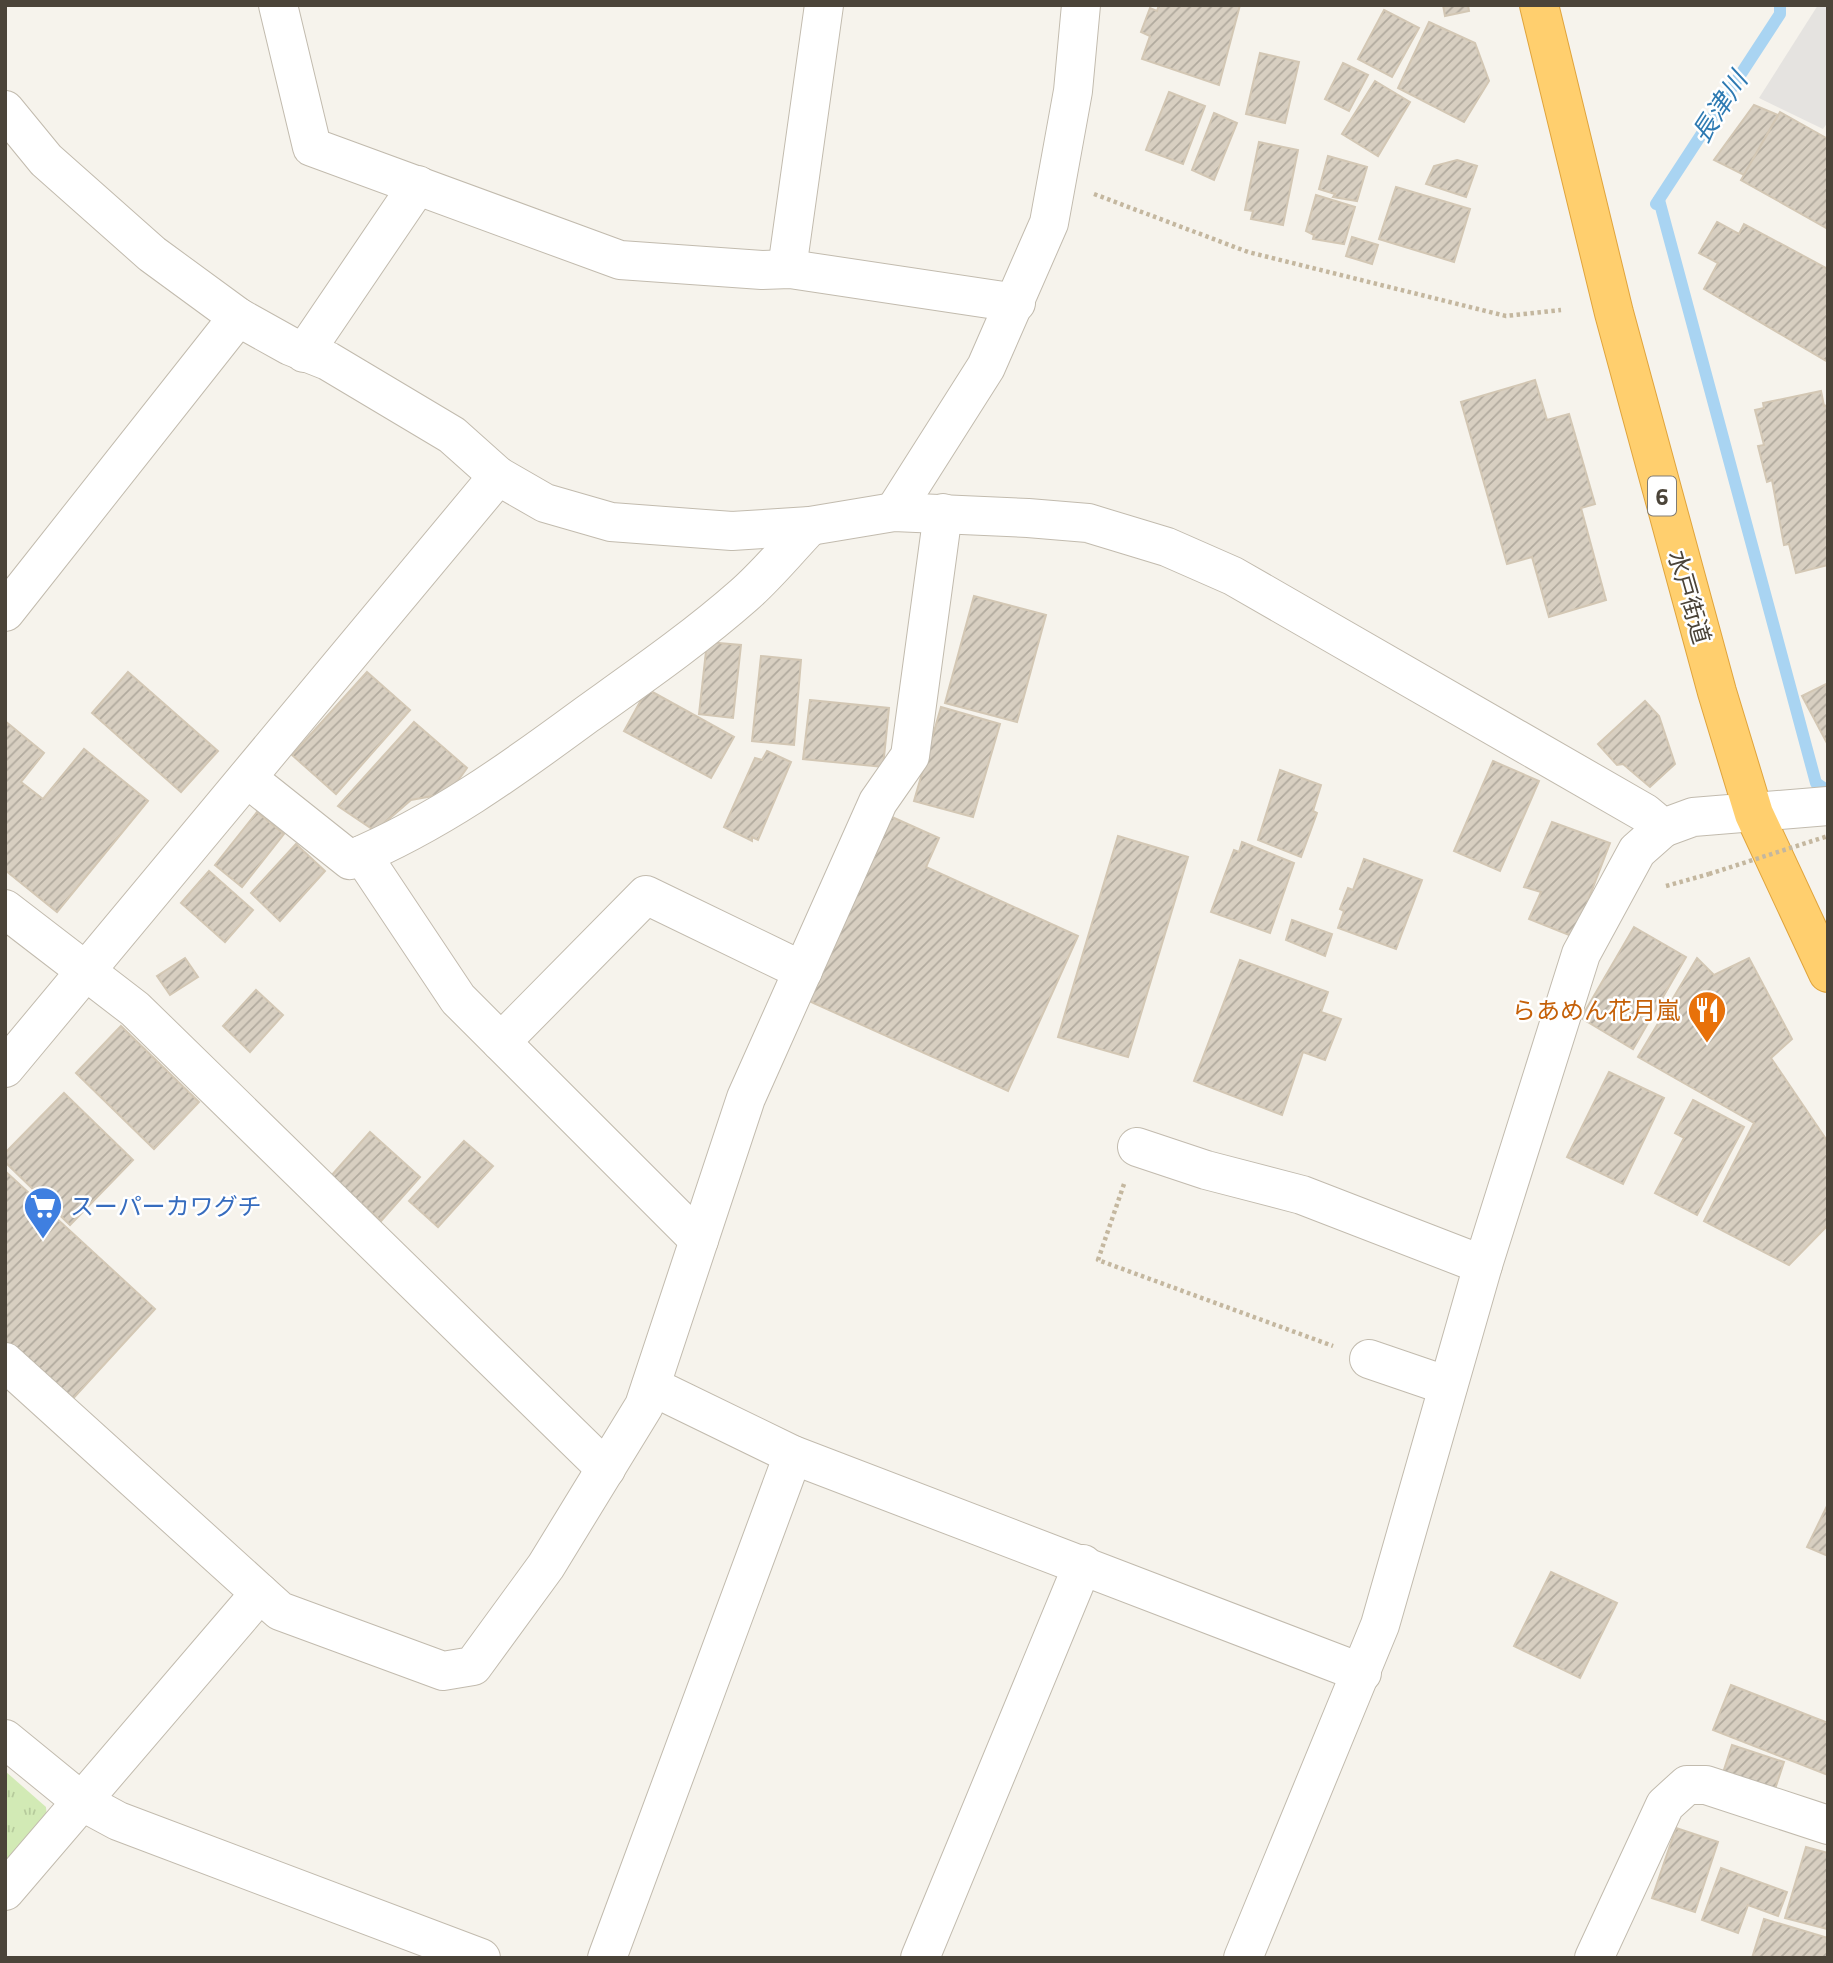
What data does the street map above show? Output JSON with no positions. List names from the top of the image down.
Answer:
{
  "streets": {
    "highway": ["6", "水戸街道"]
  },
  "water": ["長津川"],
  "places": {
    "restaurant": ["らあめん花月嵐"],
    "supermarket": ["スーパーカワグチ"]
  }
}
